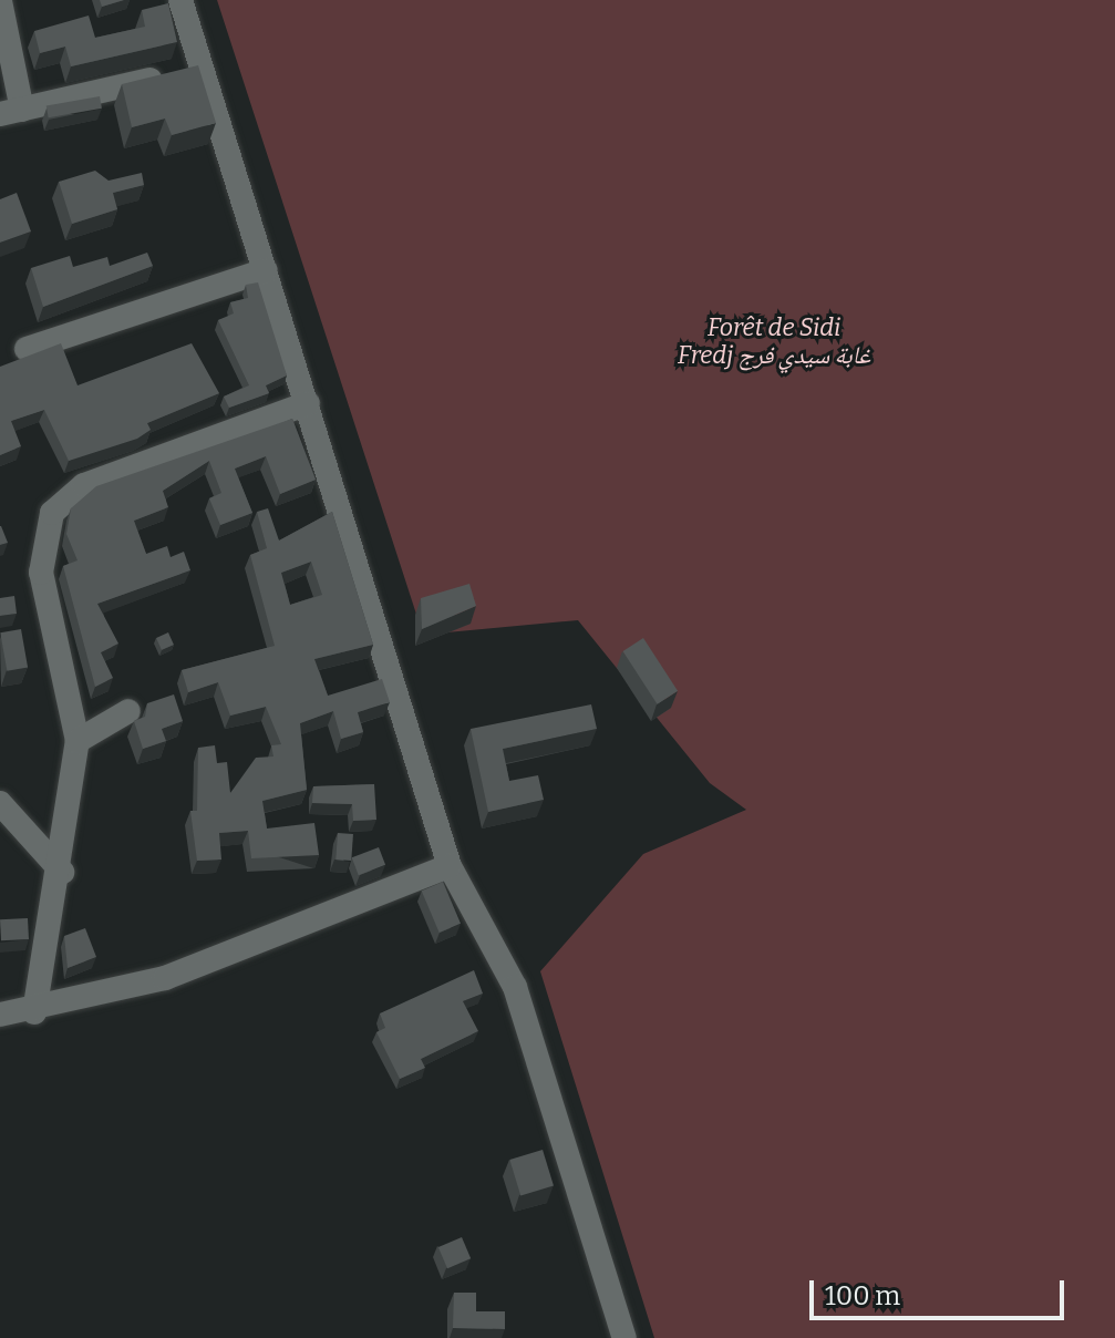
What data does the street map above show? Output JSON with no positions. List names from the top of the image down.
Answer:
{
  "parks": ["Forêt de Sidi Fredj غابة سيدي فرج"],
  "scale_bar": "100 m"
}
